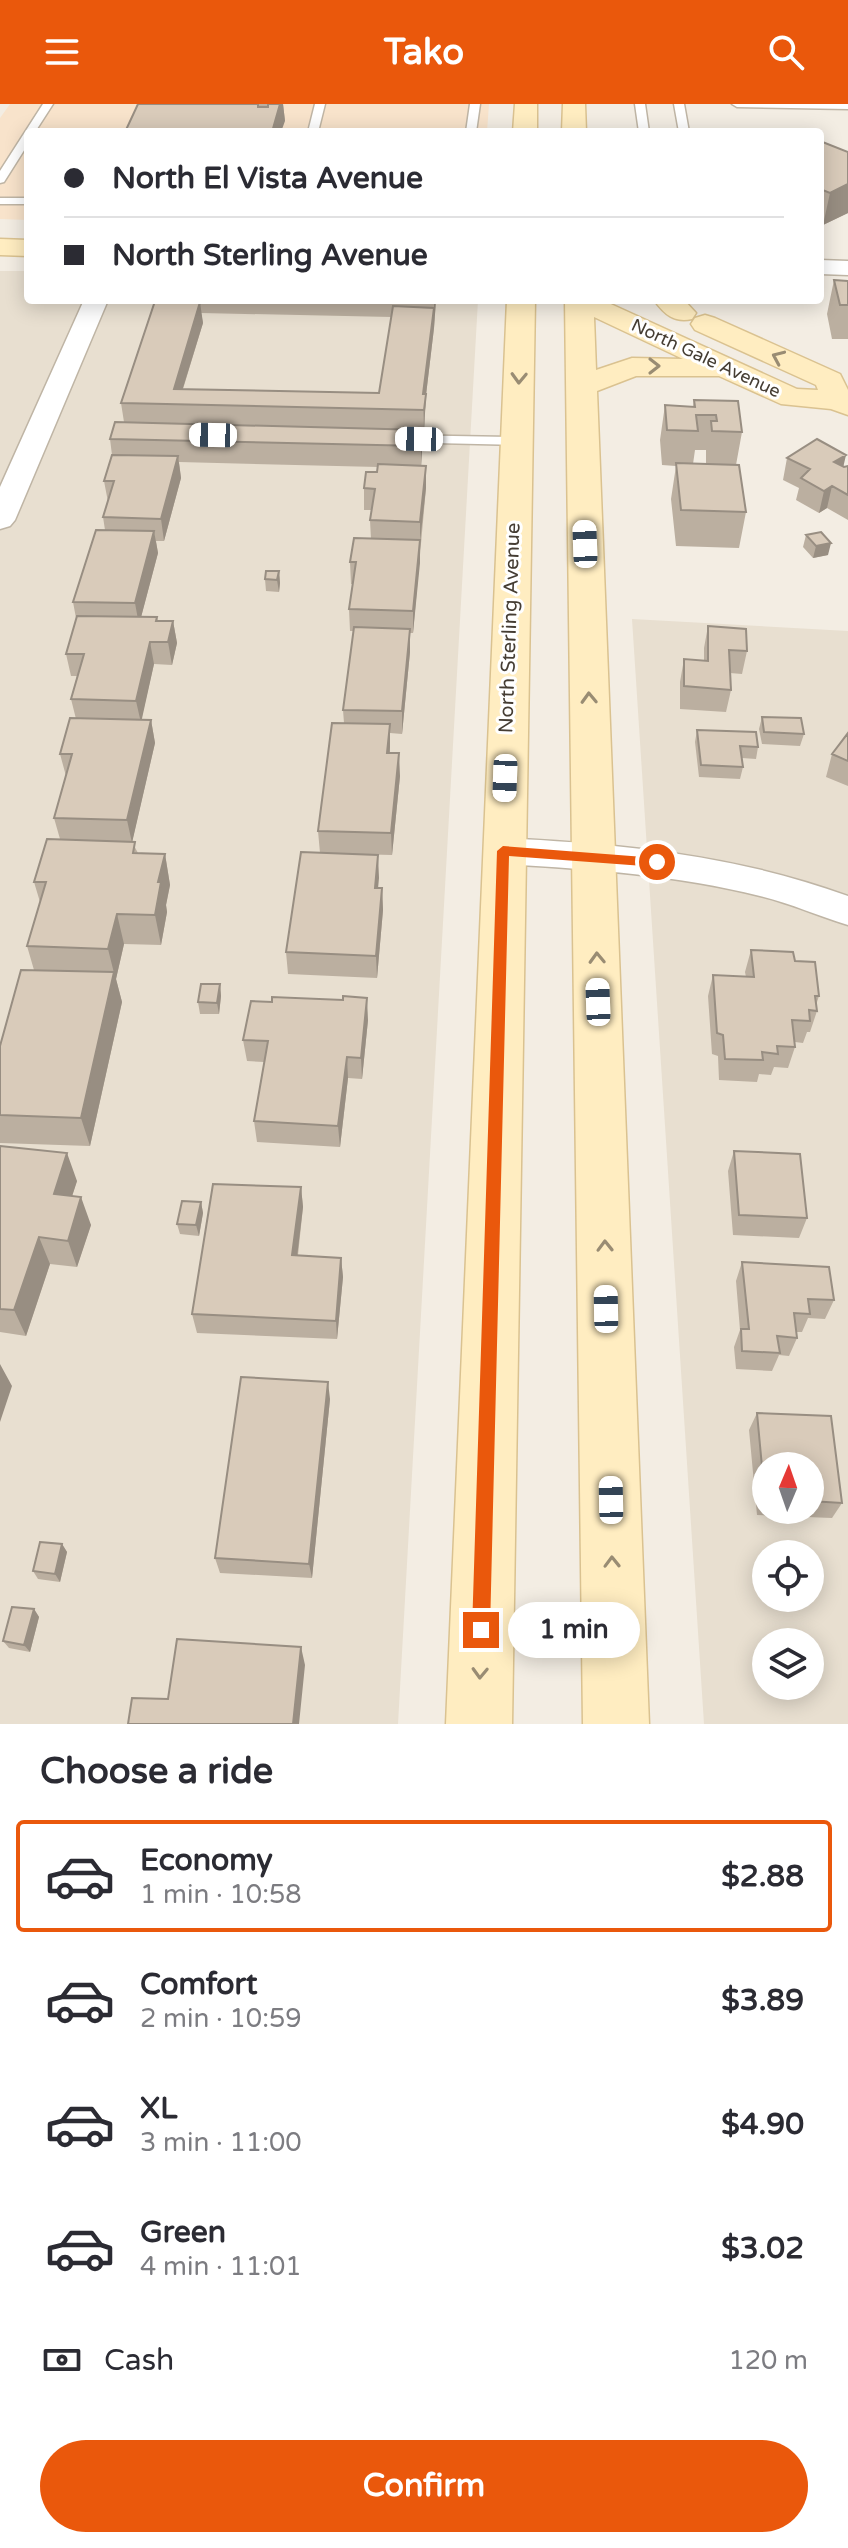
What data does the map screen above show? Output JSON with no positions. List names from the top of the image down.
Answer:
{
  "streets": {
    "main road": ["North Gale Avenue", "North Sterling Avenue"]
  },
  "north": "top",
  "page": {
    "header": "Tako",
    "banner": ["North El Vista Avenue", "North Sterling Avenue"],
    "bubble": "1 min",
    "heading": "Choose a ride",
    "list": [
      {
        "name": "Economy",
        "note": "1 min · 10:58",
        "value": "$2.88"
      },
      {
        "name": "Comfort",
        "note": "2 min · 10:59",
        "value": "$3.89"
      },
      {
        "name": "XL",
        "note": "3 min · 11:00",
        "value": "$4.90"
      },
      {
        "name": "Green",
        "note": "4 min · 11:01",
        "value": "$3.02"
      }
    ],
    "pay": ["Cash", "120 m"],
    "buttons": "Confirm"
  }
}
